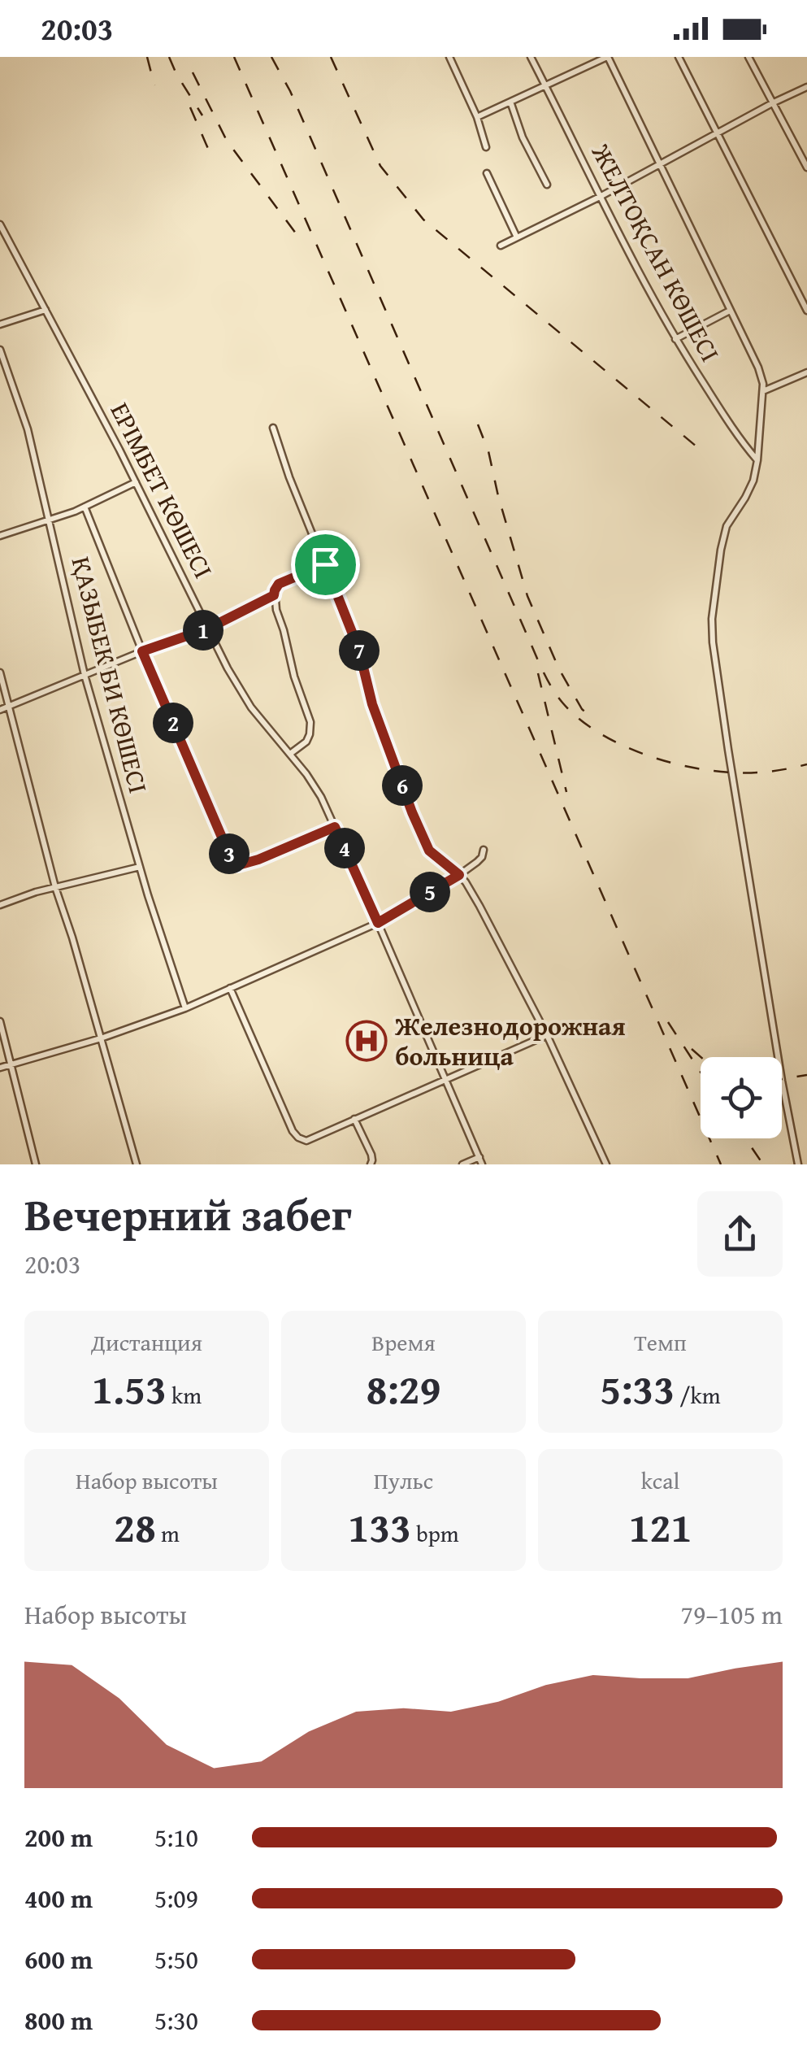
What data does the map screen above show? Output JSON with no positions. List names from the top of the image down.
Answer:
{
  "streets": {
    "street": ["ЖЕЛТОҚСАН КӨШЕСІ", "ЕРІМБЕТ КӨШЕСІ", "ҚАЗЫБЕК БИ КӨШЕСІ"]
  },
  "places": {
    "hospital": ["Железнодорожная больница"]
  },
  "page": {
    "status": "20:03",
    "pins": [
      "1",
      "7",
      "2",
      "6",
      "4",
      "3",
      "5"
    ],
    "heading": ["Вечерний забег", "20:03"],
    "stats": [
      ["Дистанция", "1.53 km"],
      ["Время", "8:29"],
      ["Темп", "5:33 /km"],
      ["Набор высоты", "28 m"],
      ["Пульс", "133 bpm"],
      ["kcal", "121"]
    ],
    "chart": ["Набор высоты", "79–105 m"],
    "list": [
      {
        "name": "200 m",
        "note": "5:10"
      },
      {
        "name": "400 m",
        "note": "5:09"
      },
      {
        "name": "600 m",
        "note": "5:50"
      },
      {
        "name": "800 m",
        "note": "5:30"
      }
    ]
  }
}
